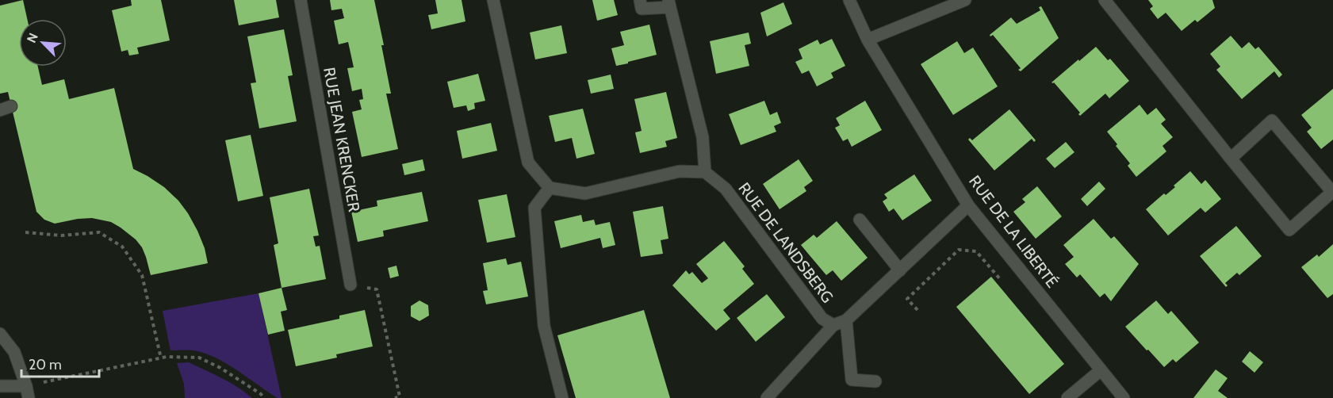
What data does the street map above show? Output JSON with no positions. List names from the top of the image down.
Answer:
{
  "streets": {
    "street": ["RUE JEAN KRENCKER", "RUE DE LA LIBERTÉ", "RUE DE LANDSBERG"]
  },
  "crossings": [
    ["RUE DE LA LIBERTÉ", "RUE DE LANDSBERG"]
  ],
  "scale_bar": "20 m",
  "north": "top left"
}
